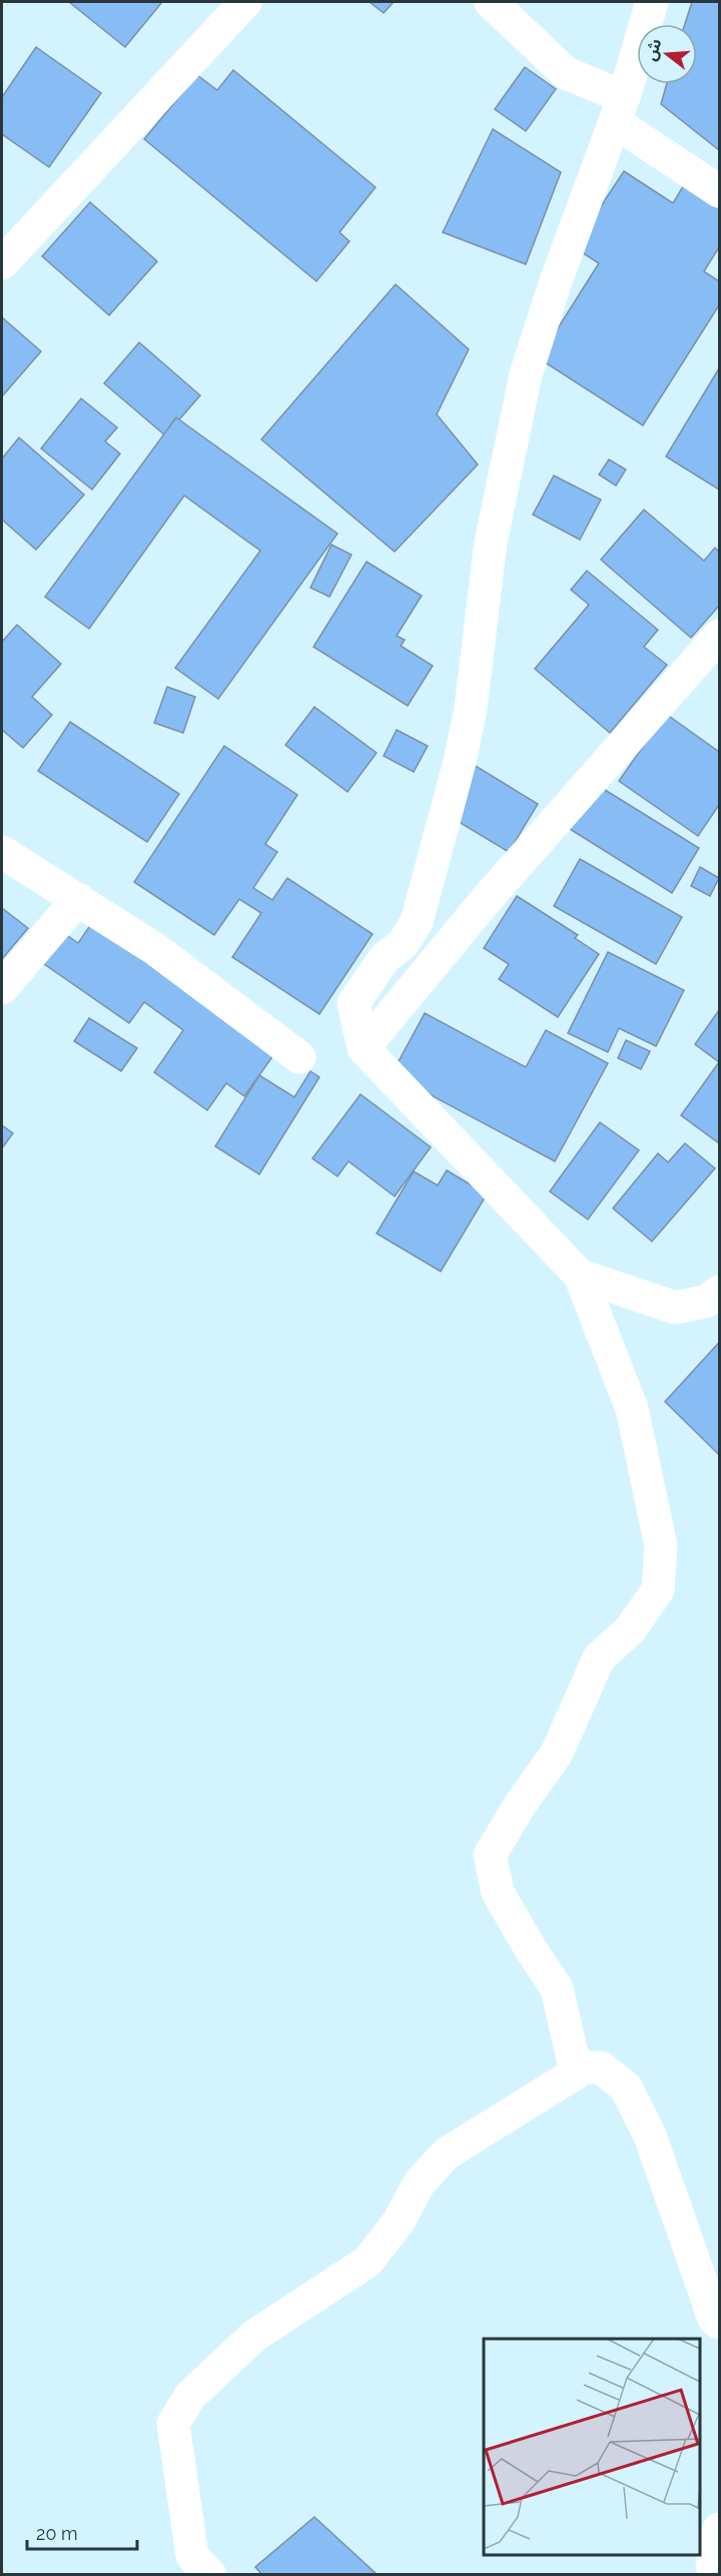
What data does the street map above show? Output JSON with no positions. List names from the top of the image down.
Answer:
{
  "scale_bar": "20 m",
  "north": "left"
}
